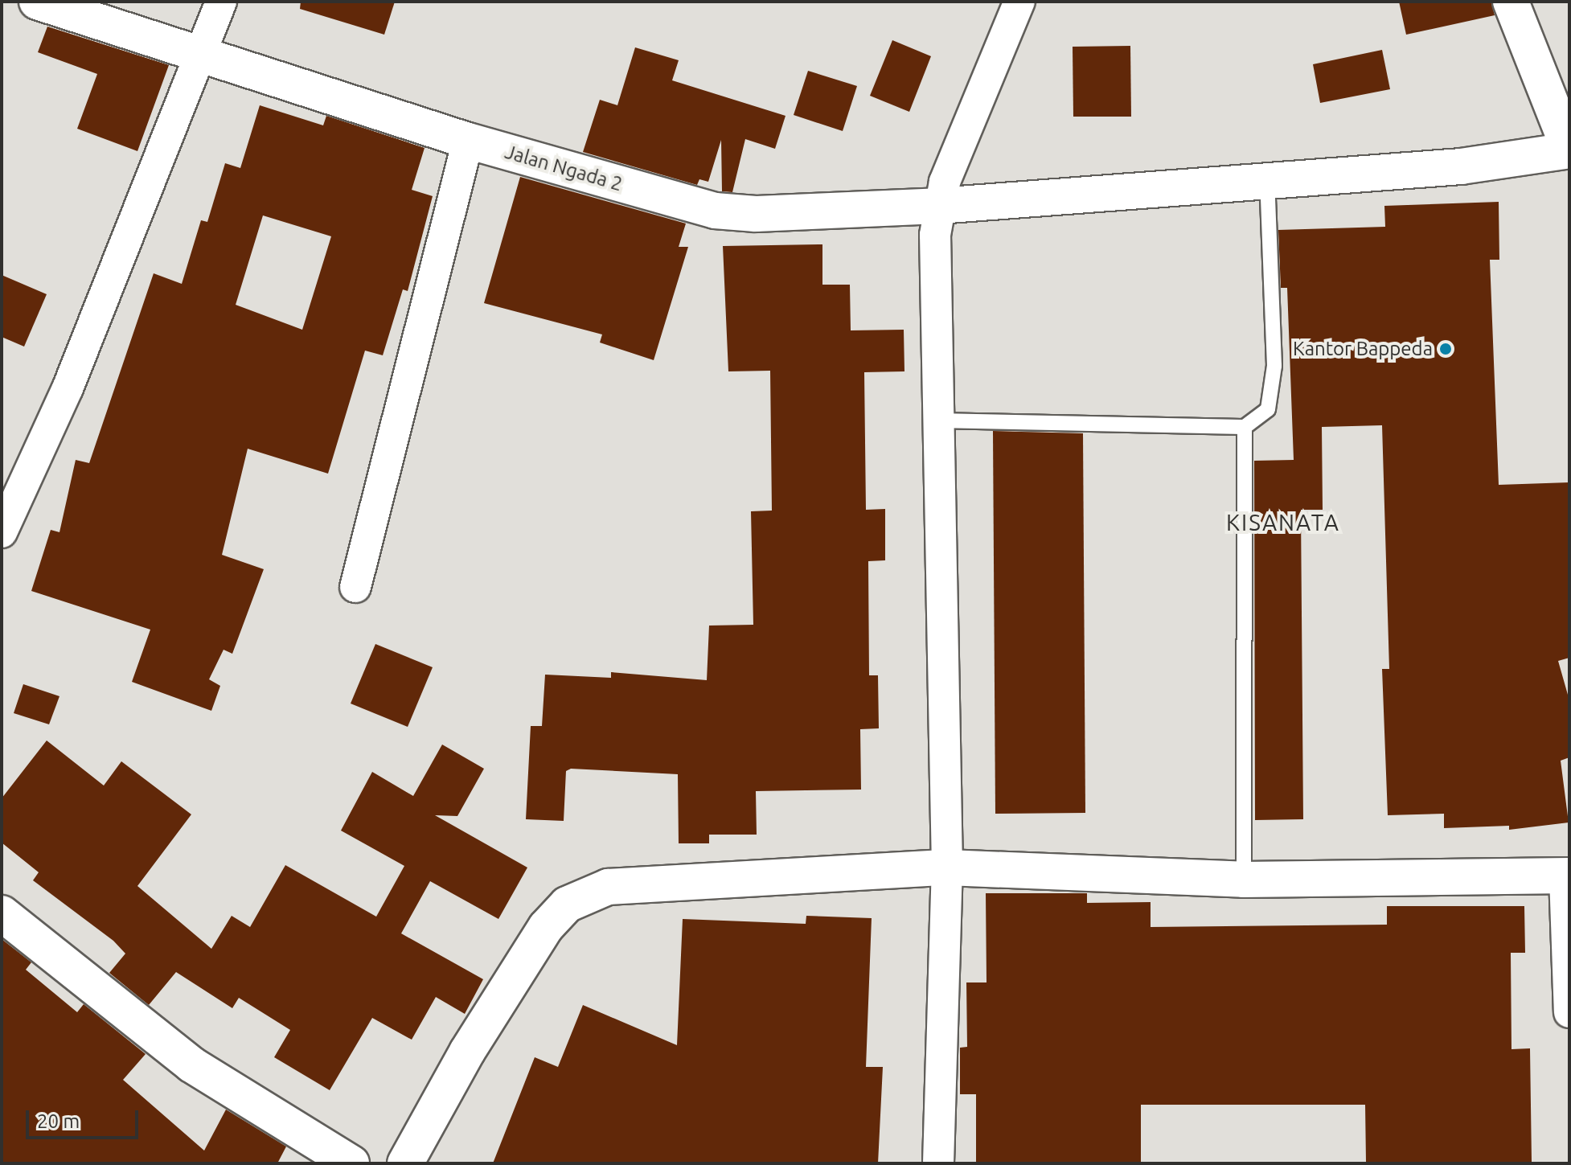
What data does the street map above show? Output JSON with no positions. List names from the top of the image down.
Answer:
{
  "streets": {
    "street": ["Jalan Ngada 2"]
  },
  "districts": ["KISANATA"],
  "places": ["Kantor Bappeda"],
  "scale_bar": "20 m"
}
